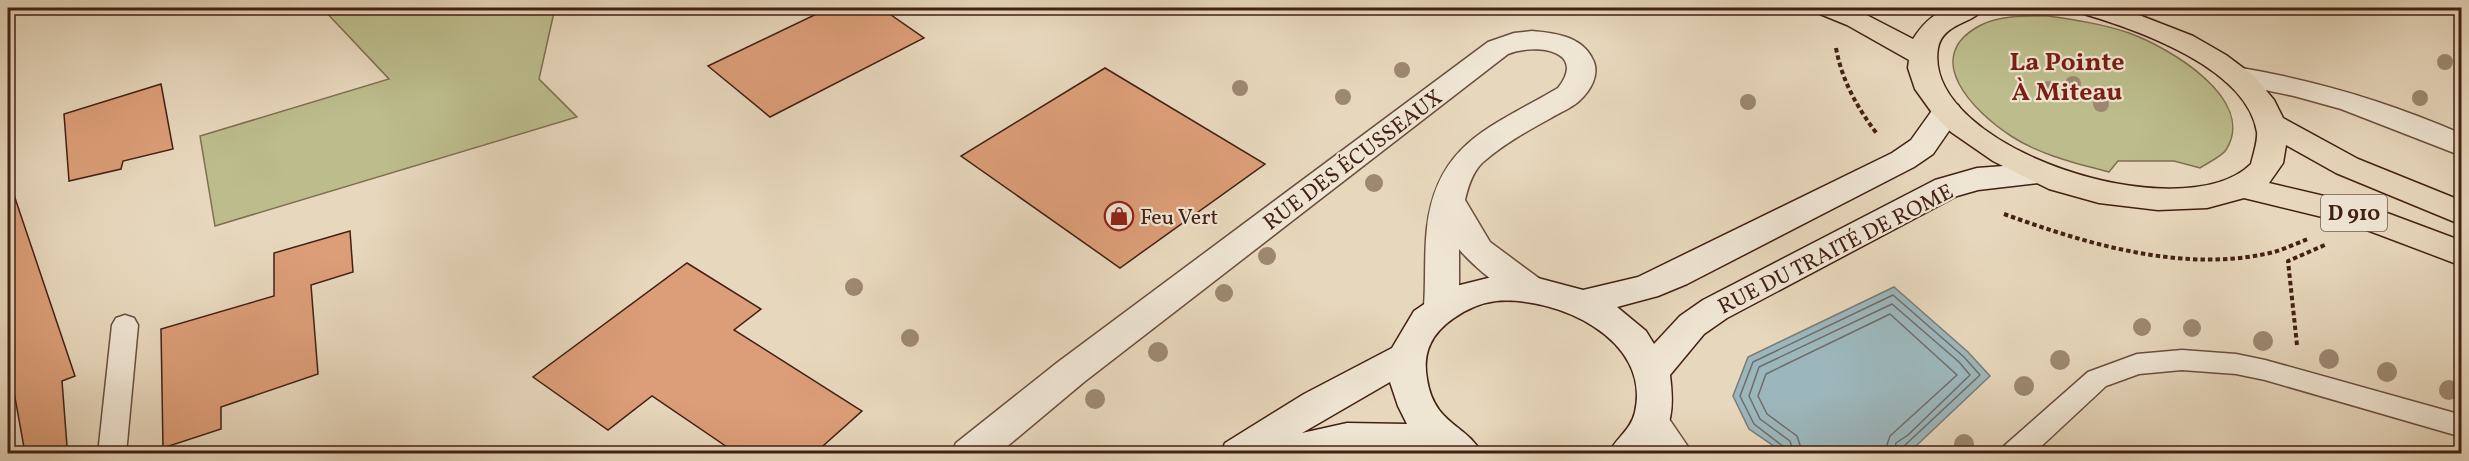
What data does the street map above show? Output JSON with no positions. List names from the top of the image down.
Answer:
{
  "streets": {
    "main road": ["D 910"],
    "street": ["RUE DES ÉCUSSEAUX", "RUE DU TRAITÉ DE ROME"]
  },
  "districts": ["La Pointe À Miteau"],
  "places": {
    "shop": ["Feu Vert"]
  }
}
